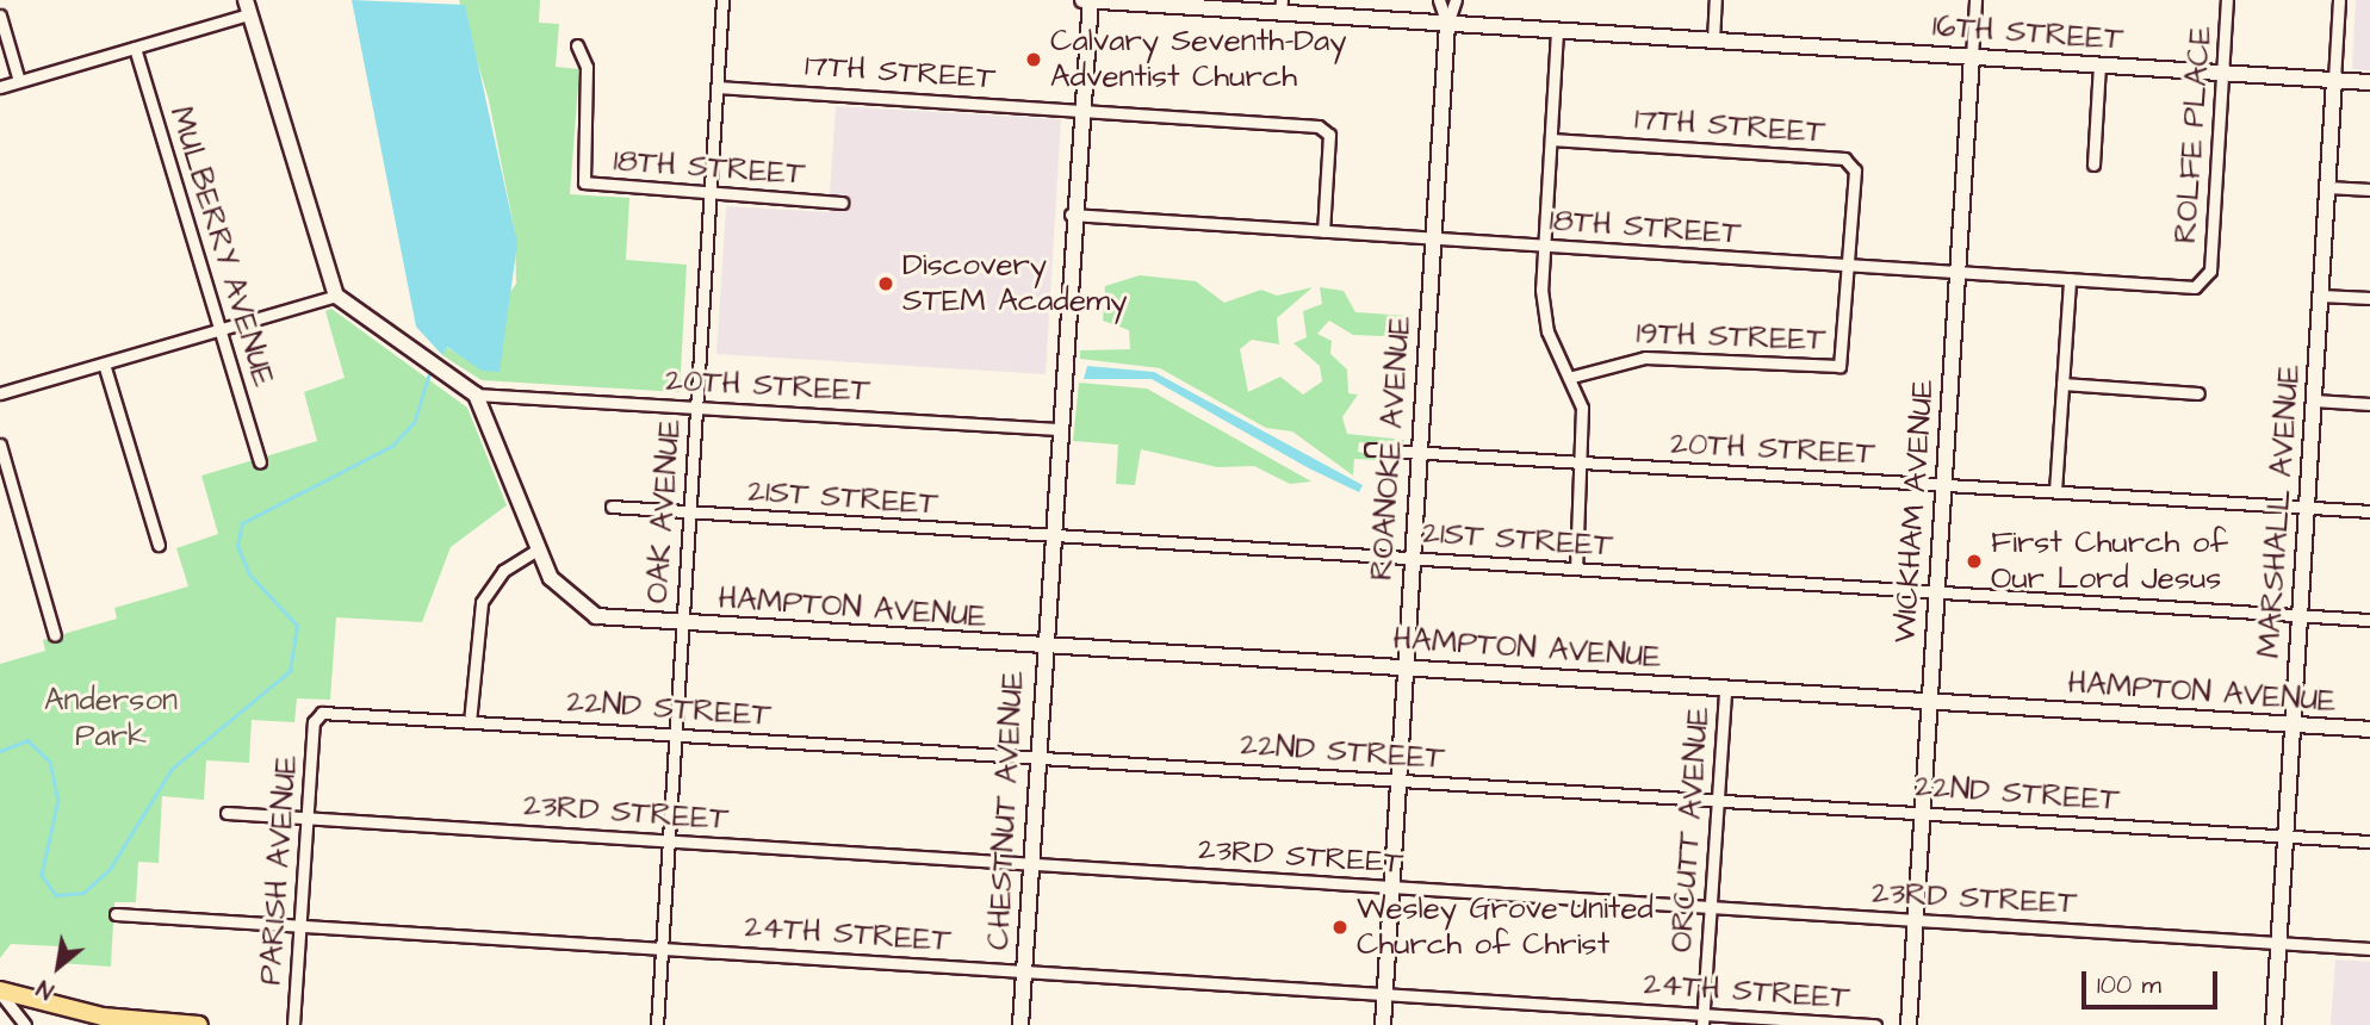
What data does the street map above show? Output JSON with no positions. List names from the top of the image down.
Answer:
{
  "streets": {
    "street": [
      "16TH STREET",
      "17TH STREET",
      "ROLFE PLACE",
      "18TH STREET",
      "MULBERRY AVENUE",
      "19TH STREET",
      "20TH STREET",
      "ROANOKE AVENUE",
      "21ST STREET",
      "OAK AVENUE",
      "WICKHAM AVENUE",
      "MARSHALL AVENUE",
      "HAMPTON AVENUE",
      "22ND STREET",
      "CHESTNUT AVENUE",
      "23RD STREET",
      "ORCUTT AVENUE",
      "PARISH AVENUE",
      "24TH STREET"
    ]
  },
  "crossings": [
    ["16TH STREET", "ROLFE PLACE"],
    ["16TH STREET", "ROANOKE AVENUE"],
    ["16TH STREET", "WICKHAM AVENUE"],
    ["16TH STREET", "MARSHALL AVENUE"],
    ["16TH STREET", "CHESTNUT AVENUE"],
    ["17TH STREET", "18TH STREET"],
    ["17TH STREET", "19TH STREET"],
    ["17TH STREET", "OAK AVENUE"],
    ["17TH STREET", "CHESTNUT AVENUE"],
    ["ROLFE PLACE", "18TH STREET"],
    ["18TH STREET", "19TH STREET"],
    ["18TH STREET", "ROANOKE AVENUE"],
    ["18TH STREET", "OAK AVENUE"],
    ["18TH STREET", "WICKHAM AVENUE"],
    ["18TH STREET", "CHESTNUT AVENUE"],
    ["20TH STREET", "ROANOKE AVENUE"],
    ["20TH STREET", "OAK AVENUE"],
    ["20TH STREET", "WICKHAM AVENUE"],
    ["20TH STREET", "MARSHALL AVENUE"],
    ["20TH STREET", "HAMPTON AVENUE"],
    ["20TH STREET", "CHESTNUT AVENUE"],
    ["ROANOKE AVENUE", "21ST STREET"],
    ["ROANOKE AVENUE", "HAMPTON AVENUE"],
    ["ROANOKE AVENUE", "22ND STREET"],
    ["ROANOKE AVENUE", "23RD STREET"],
    ["ROANOKE AVENUE", "24TH STREET"],
    ["21ST STREET", "OAK AVENUE"],
    ["21ST STREET", "WICKHAM AVENUE"],
    ["21ST STREET", "MARSHALL AVENUE"],
    ["21ST STREET", "CHESTNUT AVENUE"],
    ["OAK AVENUE", "HAMPTON AVENUE"],
    ["OAK AVENUE", "22ND STREET"],
    ["OAK AVENUE", "23RD STREET"],
    ["OAK AVENUE", "24TH STREET"],
    ["WICKHAM AVENUE", "HAMPTON AVENUE"],
    ["WICKHAM AVENUE", "22ND STREET"],
    ["WICKHAM AVENUE", "23RD STREET"],
    ["MARSHALL AVENUE", "HAMPTON AVENUE"],
    ["MARSHALL AVENUE", "22ND STREET"],
    ["MARSHALL AVENUE", "23RD STREET"],
    ["HAMPTON AVENUE", "CHESTNUT AVENUE"],
    ["HAMPTON AVENUE", "ORCUTT AVENUE"],
    ["22ND STREET", "CHESTNUT AVENUE"],
    ["22ND STREET", "ORCUTT AVENUE"],
    ["22ND STREET", "PARISH AVENUE"],
    ["CHESTNUT AVENUE", "23RD STREET"],
    ["CHESTNUT AVENUE", "24TH STREET"],
    ["23RD STREET", "ORCUTT AVENUE"],
    ["23RD STREET", "PARISH AVENUE"],
    ["ORCUTT AVENUE", "24TH STREET"],
    ["PARISH AVENUE", "24TH STREET"]
  ],
  "parks": ["Anderson Park"],
  "places": [
    "Calvary Seventh-Day Adventist Church",
    "Discovery STEM Academy",
    "First Church of Our Lord Jesus",
    "Wesley Grove United Church of Christ"
  ],
  "scale_bar": "100 m",
  "north": "bottom left"
}
